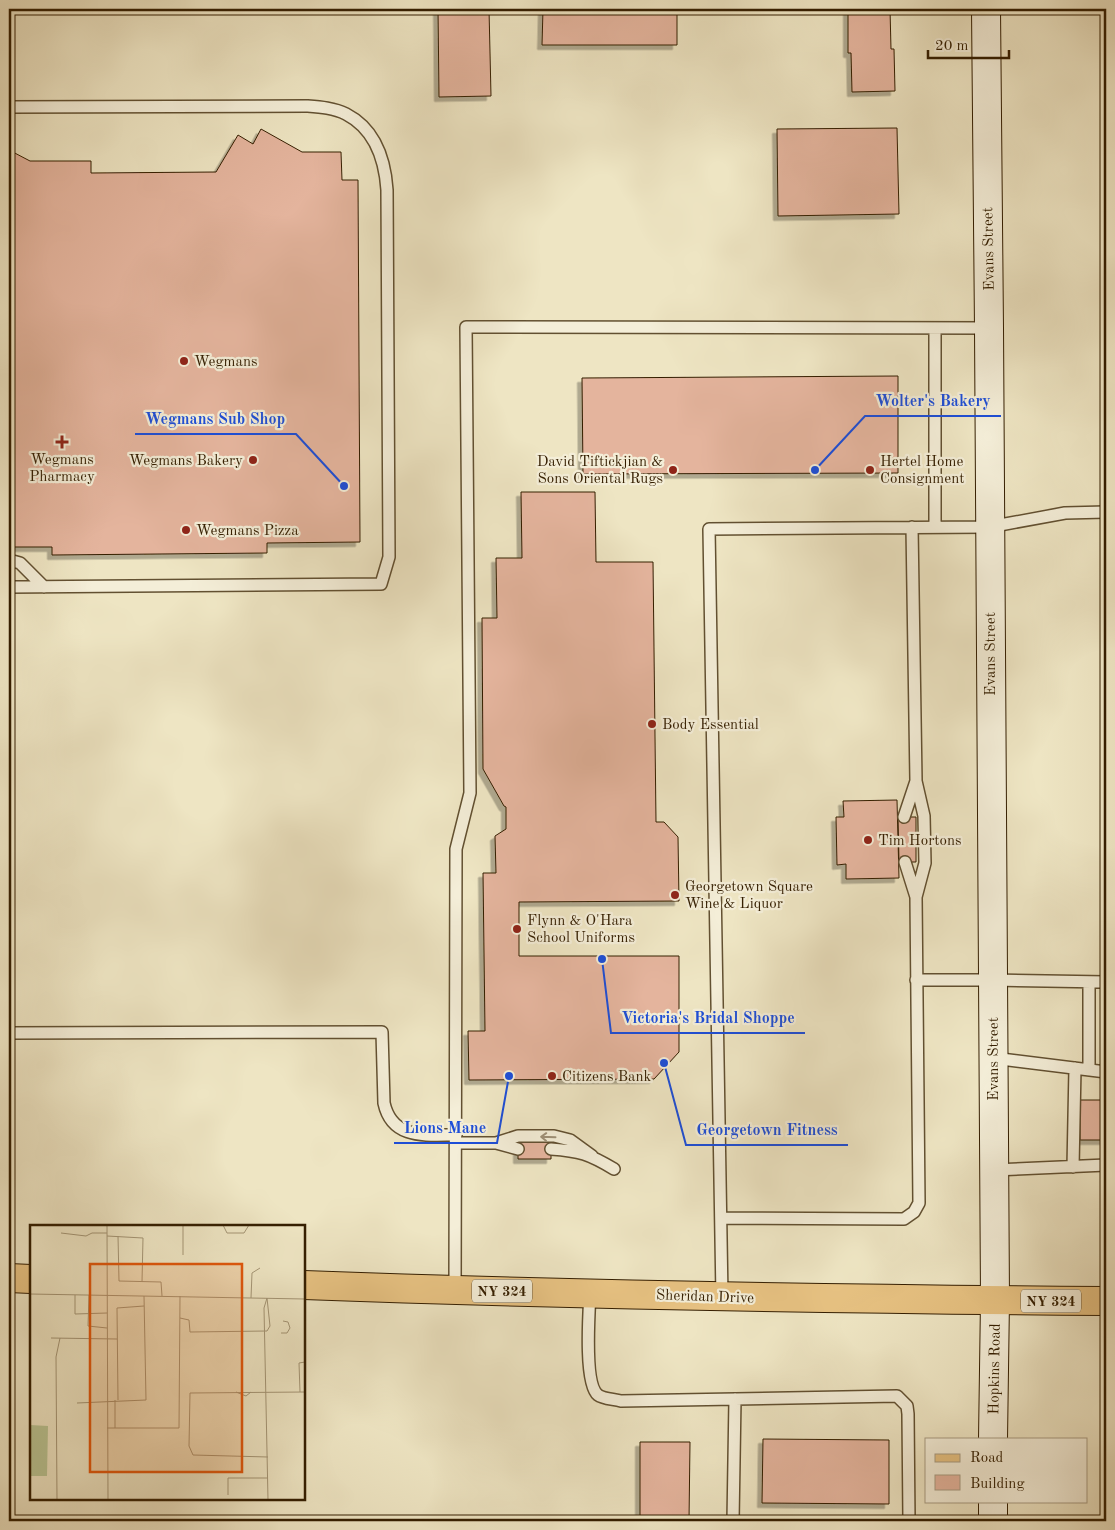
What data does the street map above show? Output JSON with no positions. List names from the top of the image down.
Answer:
{
  "streets": {
    "main road": ["NY 324", "Sheridan Drive"],
    "street": ["Evans Street", "Hopkins Road"]
  },
  "crossings": [
    ["Evans Street", "Sheridan Drive"],
    ["Evans Street", "Hopkins Road"],
    ["Sheridan Drive", "Hopkins Road"]
  ],
  "places": {
    "other": [
      "Wegmans",
      "Wegmans Bakery",
      "David Tiftickjian & Sons Oriental Rugs",
      "Wolter's Bakery",
      "Hertel Home Consignment",
      "Wegmans Sub Shop",
      "Wegmans Pizza",
      "Body Essential",
      "Tim Hortons",
      "Georgetown Square Wine & Liquor",
      "Flynn & O'Hara School Uniforms",
      "Victoria's Bridal Shoppe",
      "Georgetown Fitness",
      "Lions Mane",
      "Citizens Bank"
    ],
    "health": ["Wegmans Pharmacy"]
  },
  "legend": ["Road", "Building"],
  "scale_bar": "20 m"
}
